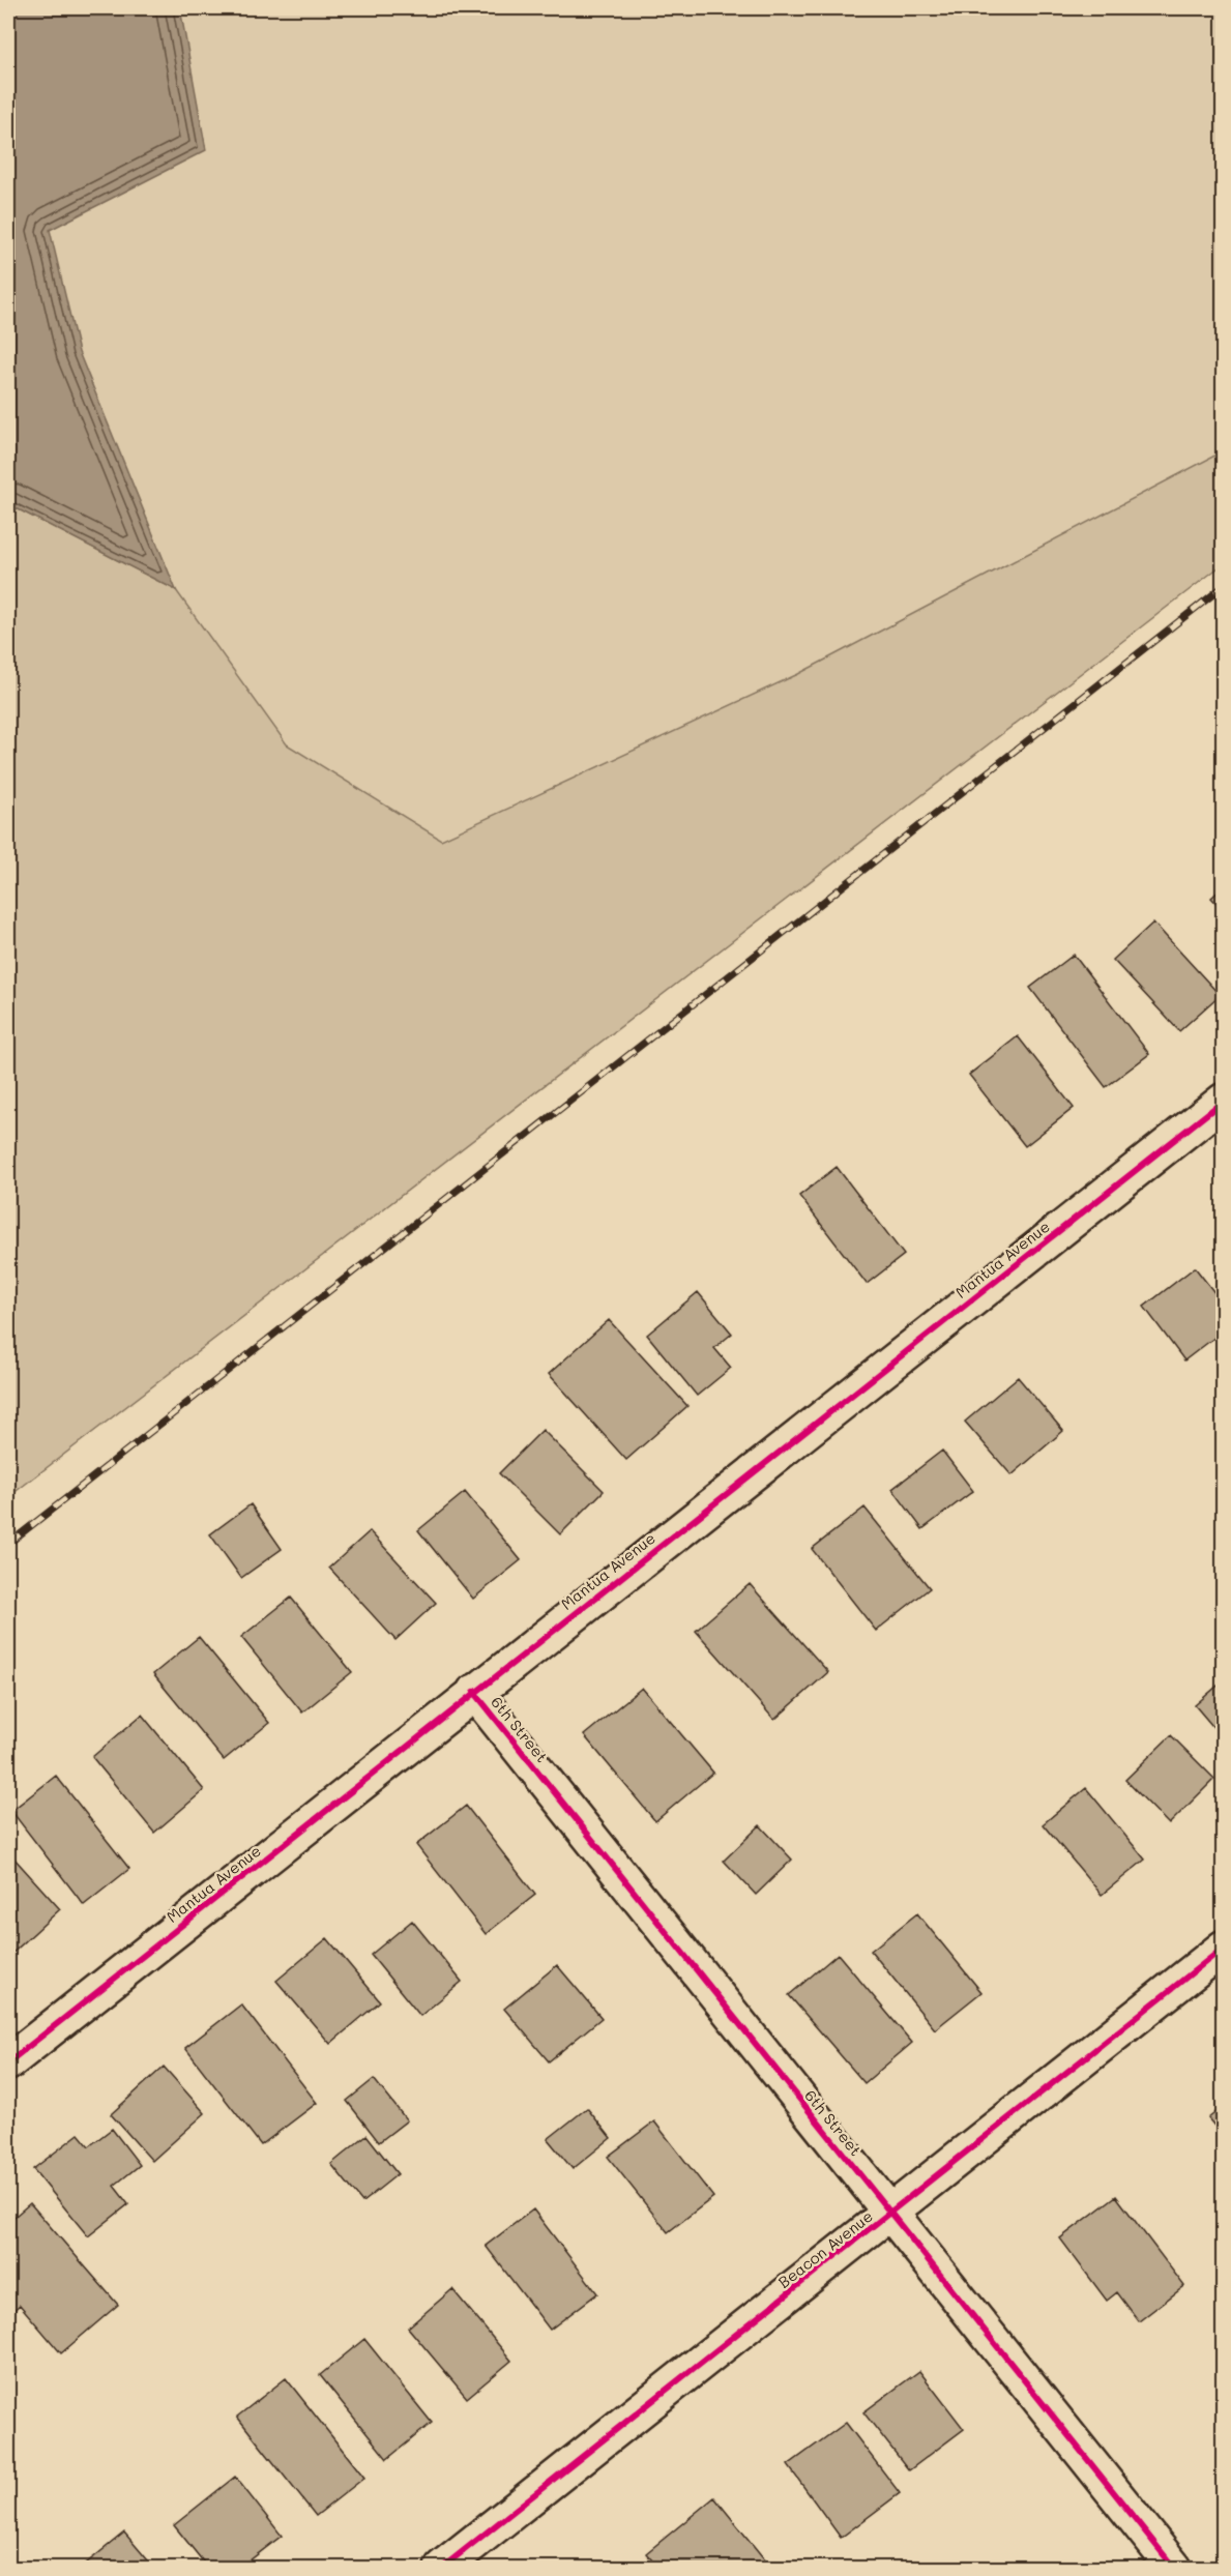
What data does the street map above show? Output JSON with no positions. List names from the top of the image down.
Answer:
{
  "streets": {
    "street": ["Mantua Avenue", "6th Street", "Beacon Avenue"]
  },
  "crossings": [
    ["Mantua Avenue", "6th Street"],
    ["6th Street", "Beacon Avenue"]
  ]
}
